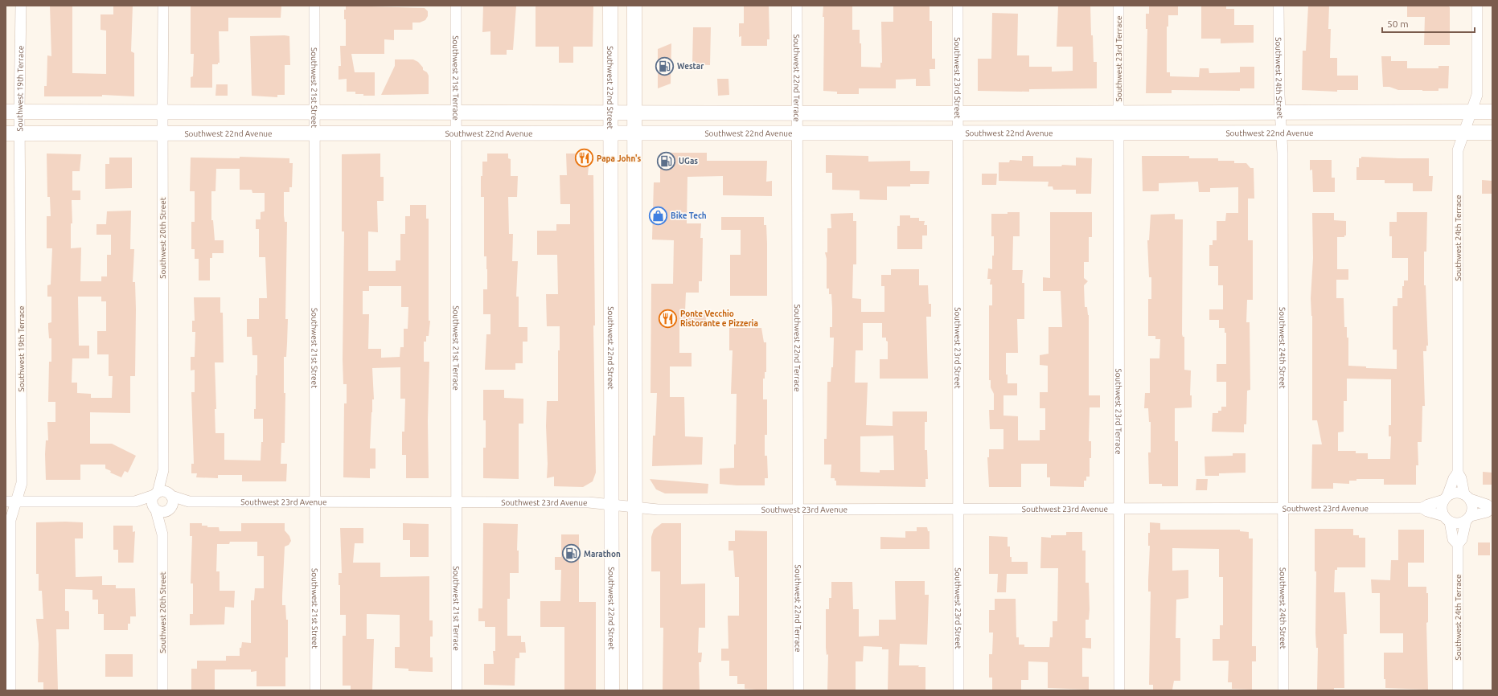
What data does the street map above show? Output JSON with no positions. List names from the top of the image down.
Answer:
{
  "streets": {
    "main road": ["Southwest 22nd Street", "Southwest 22nd Avenue"],
    "street": [
      "Southwest 23rd Terrace",
      "Southwest 21st Terrace",
      "Southwest 22nd Terrace",
      "Southwest 23rd Street",
      "Southwest 24th Street",
      "Southwest 21st Street",
      "Southwest 19th Terrace",
      "Southwest 20th Street",
      "Southwest 24th Terrace",
      "Southwest 23rd Avenue"
    ]
  },
  "crossings": [
    ["Southwest 23rd Terrace", "Southwest 22nd Avenue"],
    ["Southwest 23rd Terrace", "Southwest 23rd Avenue"],
    ["Southwest 21st Terrace", "Southwest 22nd Avenue"],
    ["Southwest 21st Terrace", "Southwest 23rd Avenue"],
    ["Southwest 22nd Terrace", "Southwest 22nd Avenue"],
    ["Southwest 22nd Terrace", "Southwest 23rd Avenue"],
    ["Southwest 23rd Street", "Southwest 22nd Avenue"],
    ["Southwest 23rd Street", "Southwest 23rd Avenue"],
    ["Southwest 24th Street", "Southwest 22nd Avenue"],
    ["Southwest 24th Street", "Southwest 23rd Avenue"],
    ["Southwest 21st Street", "Southwest 22nd Avenue"],
    ["Southwest 21st Street", "Southwest 23rd Avenue"],
    ["Southwest 22nd Street", "Southwest 22nd Avenue"],
    ["Southwest 22nd Street", "Southwest 23rd Avenue"],
    ["Southwest 19th Terrace", "Southwest 22nd Avenue"],
    ["Southwest 22nd Avenue", "Southwest 20th Street"],
    ["Southwest 22nd Avenue", "Southwest 24th Terrace"],
    ["Southwest 20th Street", "Southwest 23rd Avenue"]
  ],
  "places": {
    "fuel station": ["Westar", "UGas", "Marathon"],
    "restaurant": ["Papa John's", "Ponte Vecchio Ristorante e Pizzeria"],
    "shop": ["Bike Tech"]
  },
  "scale_bar": "50 m"
}
